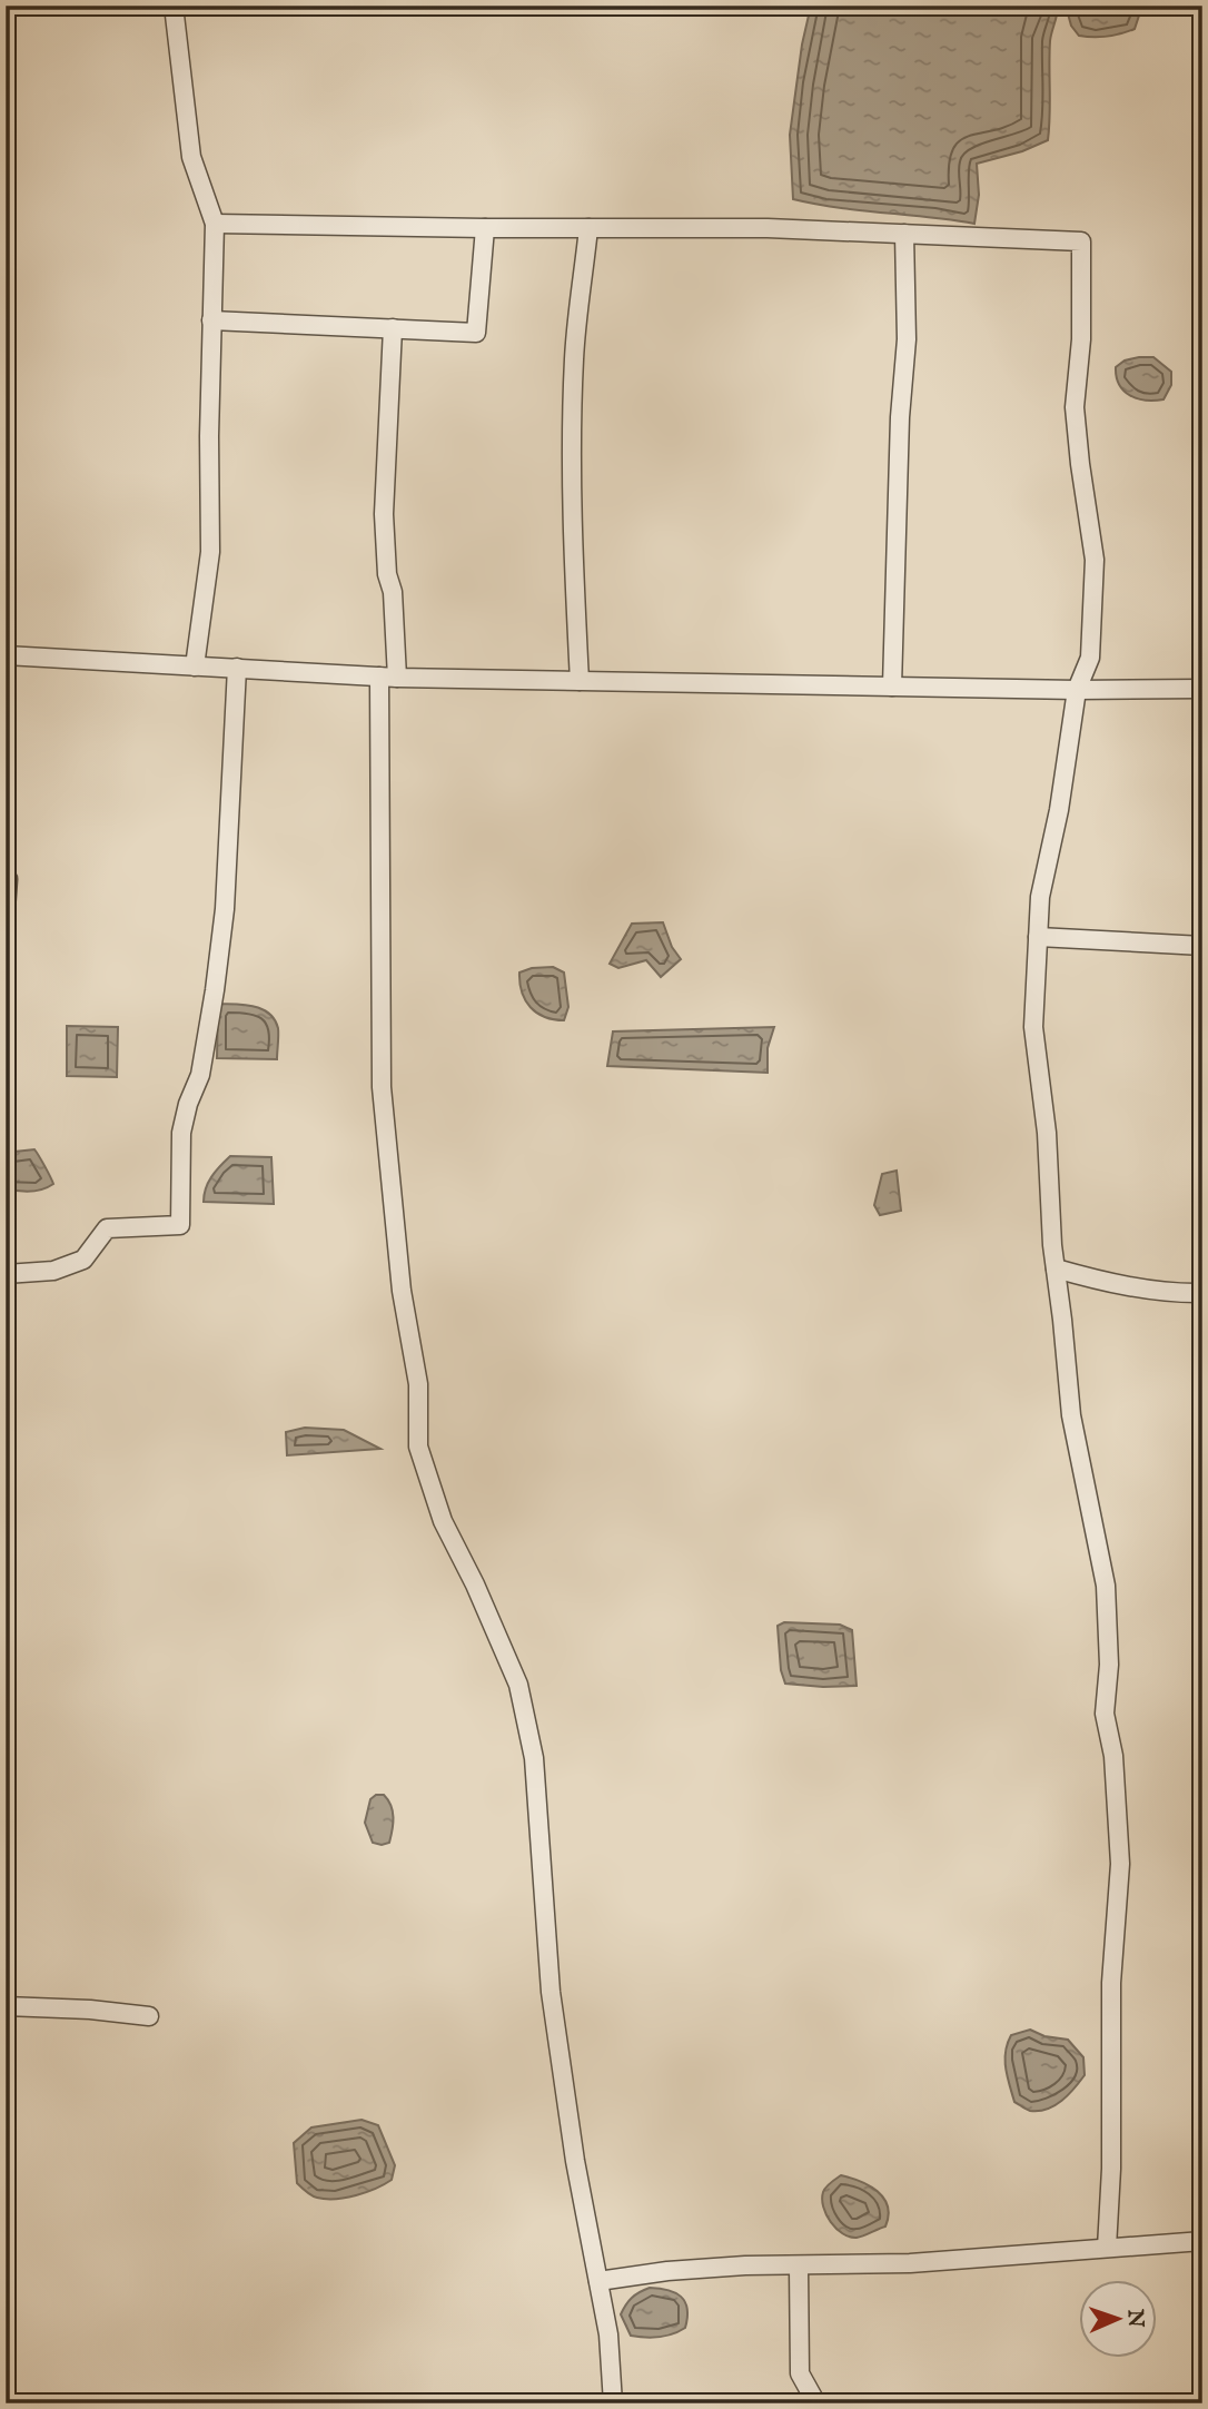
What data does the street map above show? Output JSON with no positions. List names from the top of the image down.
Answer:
{
  "north": "right"
}
